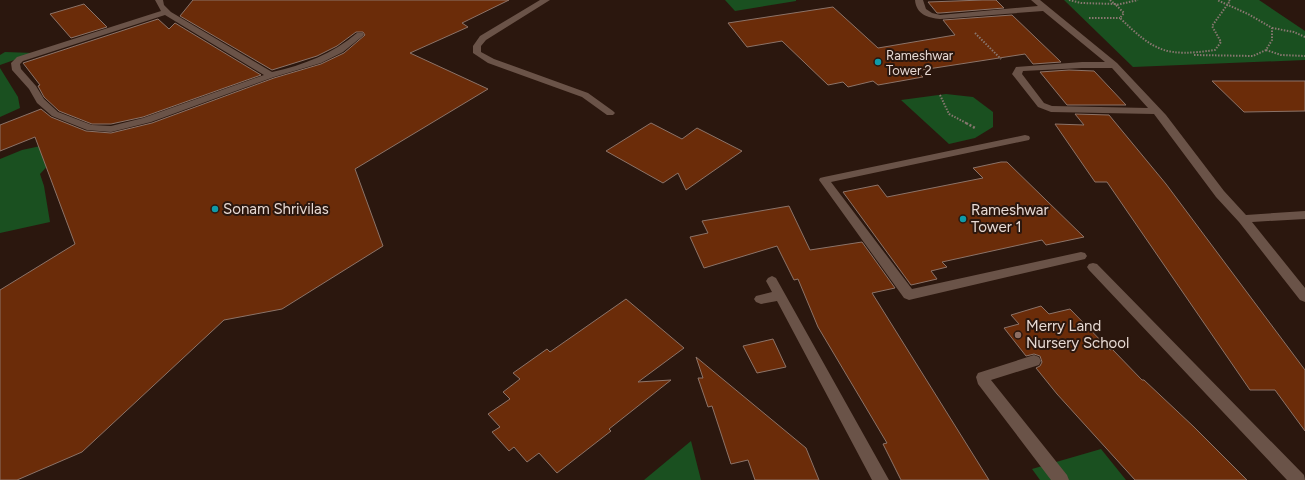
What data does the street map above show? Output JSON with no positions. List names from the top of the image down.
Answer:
{
  "places": [
    "Rameshwar Tower 2",
    "Sonam Shrivilas",
    "Rameshwar Tower 1",
    "Merry Land Nursery School"
  ]
}
